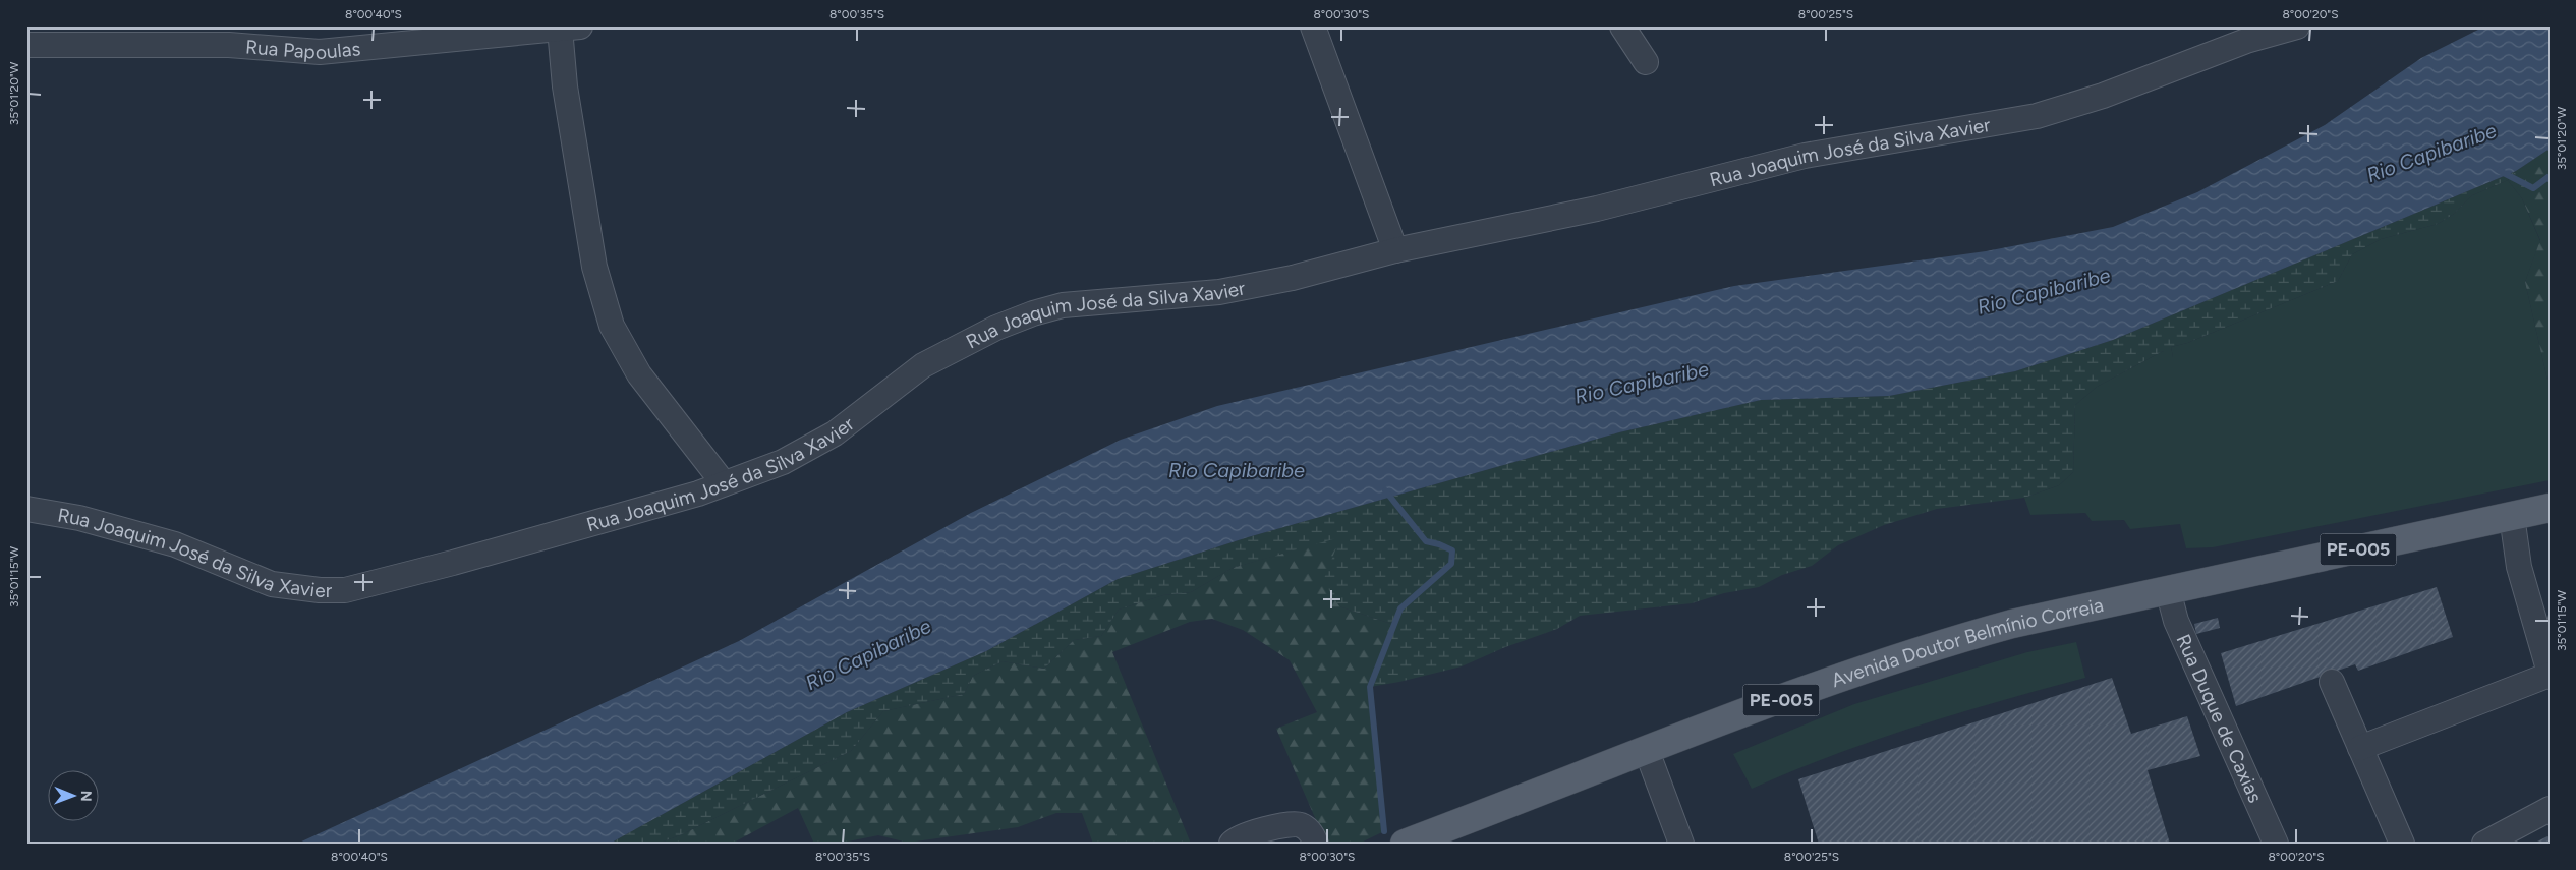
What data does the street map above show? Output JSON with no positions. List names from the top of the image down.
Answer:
{
  "streets": {
    "main road": ["PE-005", "Avenida Doutor Belmínio Correia"],
    "street": ["Rua Papoulas", "Rua Joaquim José da Silva Xavier", "Rua Duque de Caxias"]
  },
  "crossings": [
    ["Avenida Doutor Belmínio Correia", "Rua Duque de Caxias"]
  ],
  "water": ["Rio Capibaribe"],
  "north": "right",
  "coordinates": [
    "8°00'40\"S",
    "8°00'35\"S",
    "8°00'30\"S",
    "8°00'25\"S",
    "8°00'20\"S",
    "35°01'20\"W",
    "35°01'15\"W"
  ]
}
